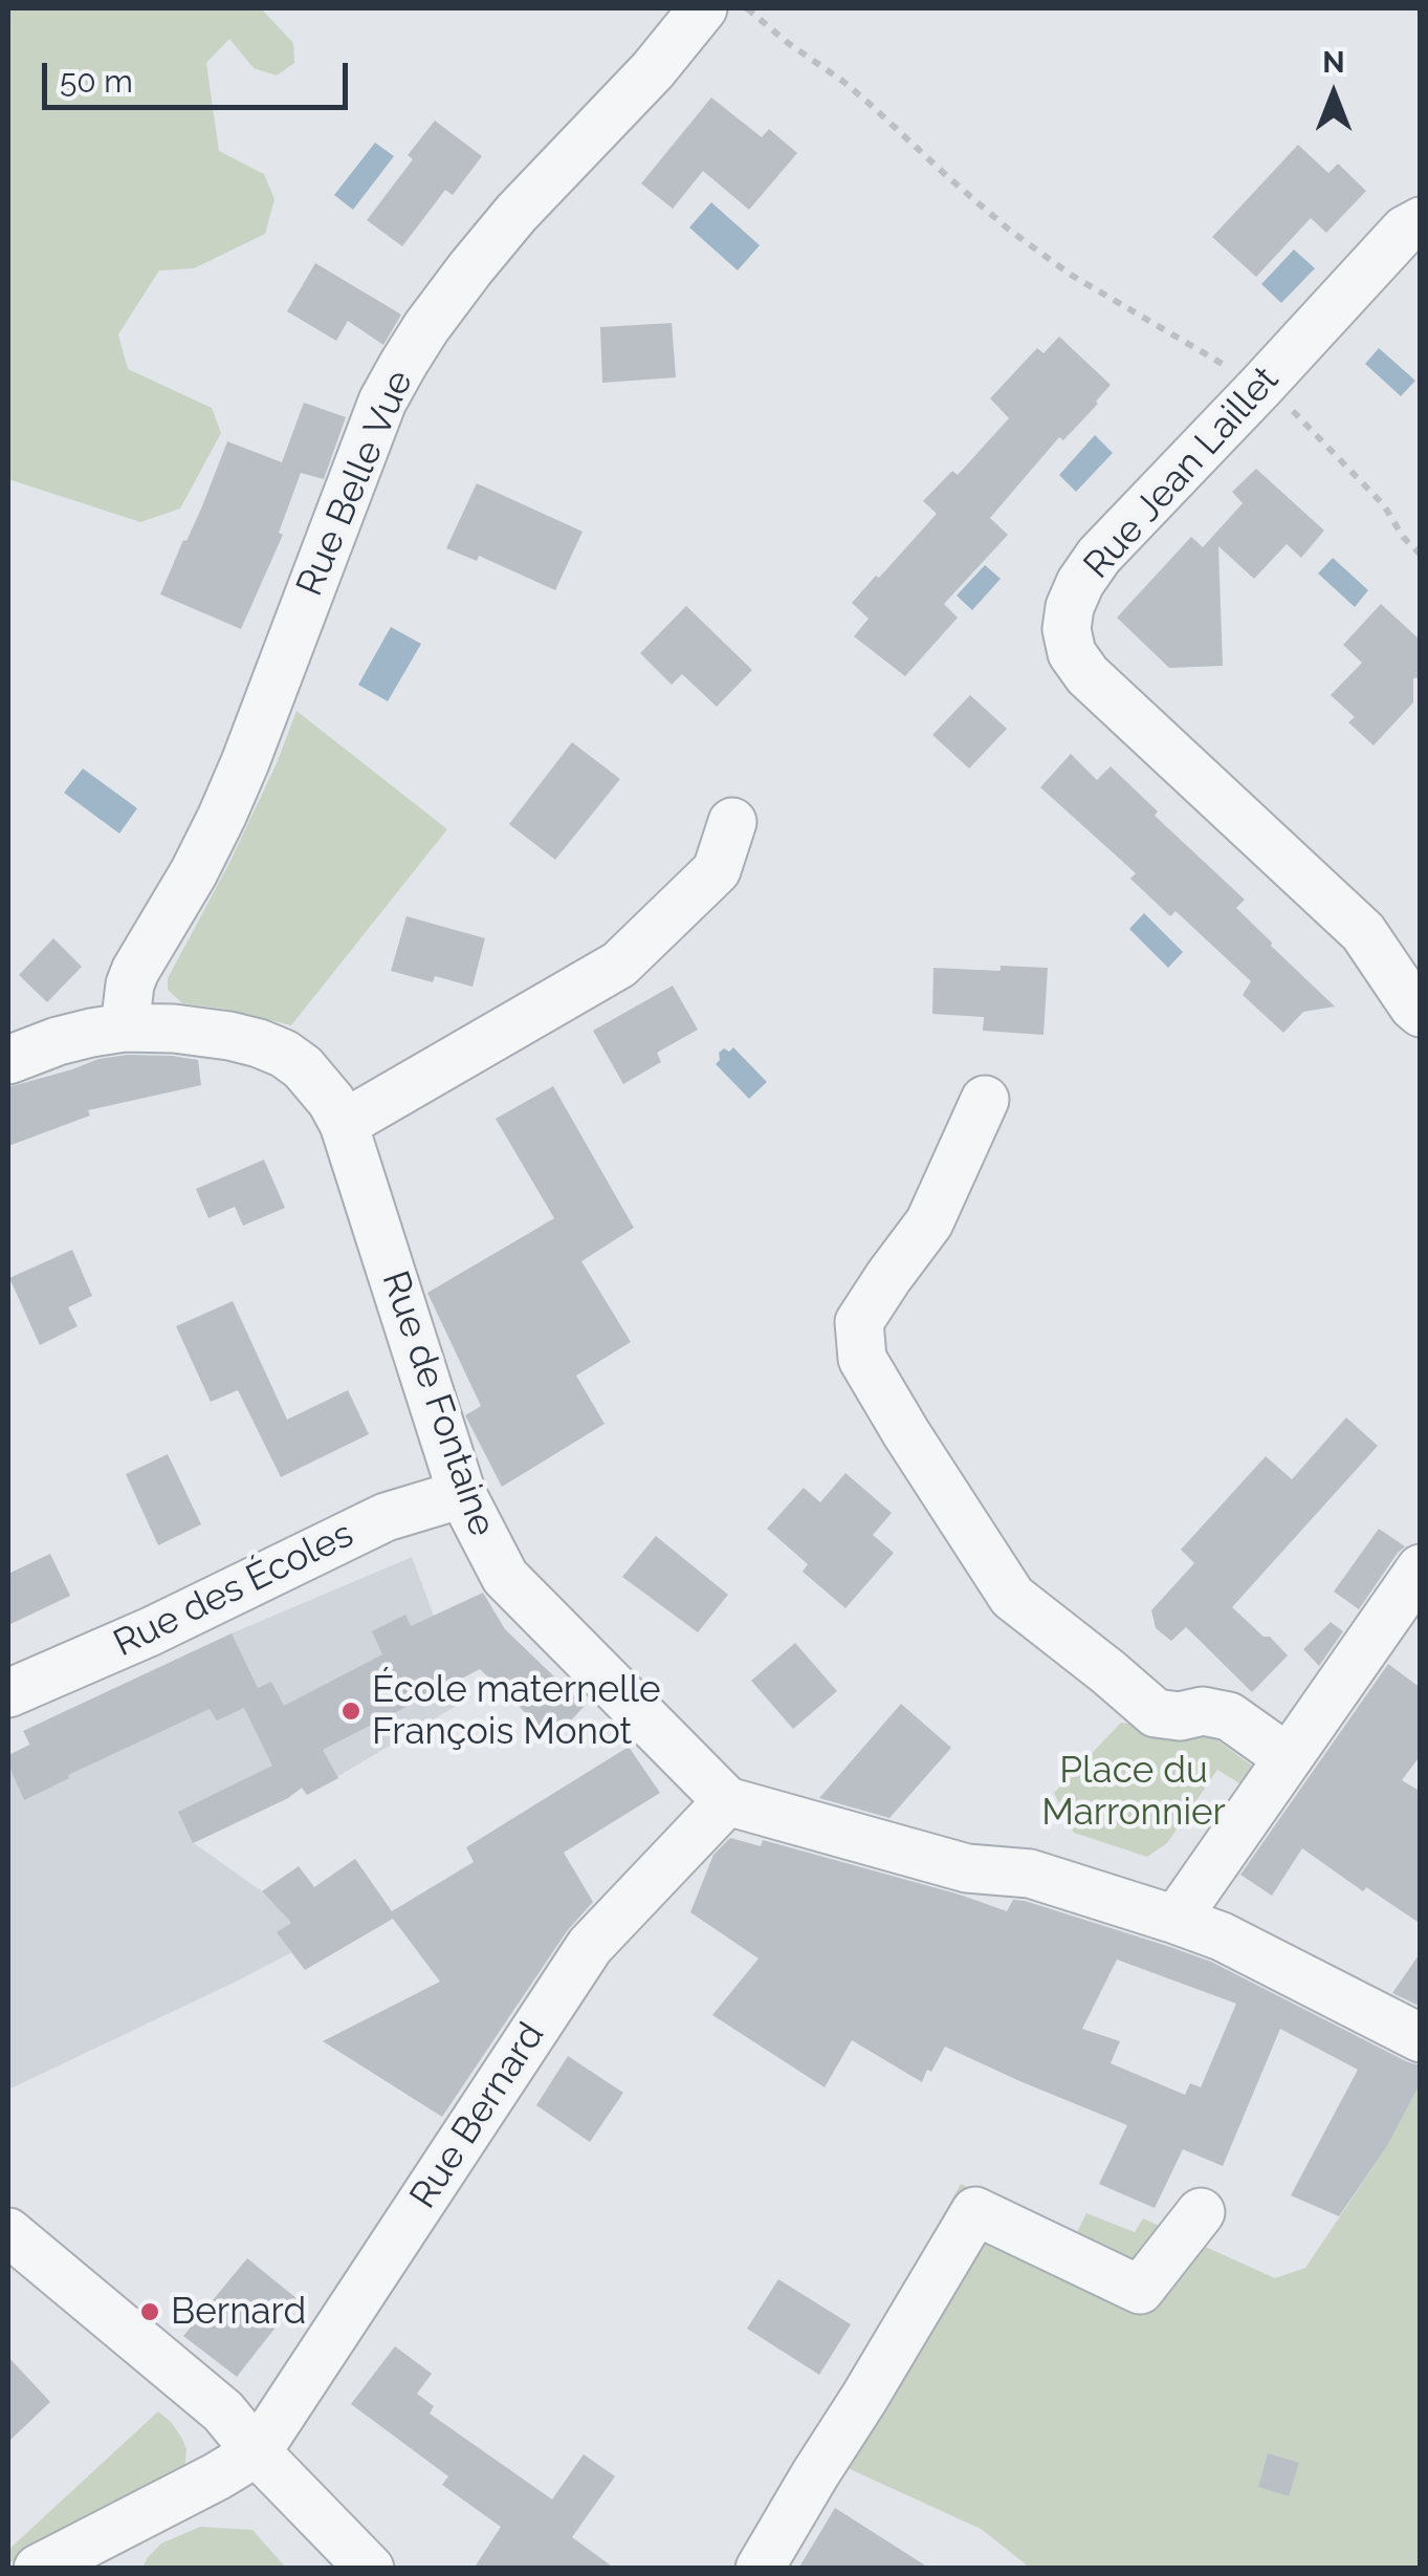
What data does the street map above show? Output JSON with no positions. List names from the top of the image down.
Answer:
{
  "streets": {
    "street": [
      "Rue Jean Laillet",
      "Rue Belle Vue",
      "Rue de Fontaine",
      "Rue des Écoles",
      "Rue Bernard"
    ]
  },
  "crossings": [
    ["Rue Belle Vue", "Rue de Fontaine"],
    ["Rue de Fontaine", "Rue des Écoles"],
    ["Rue de Fontaine", "Rue Bernard"]
  ],
  "parks": ["Place du Marronnier"],
  "places": ["École maternelle François Monot", "Bernard"],
  "scale_bar": "50 m",
  "north": "top"
}
